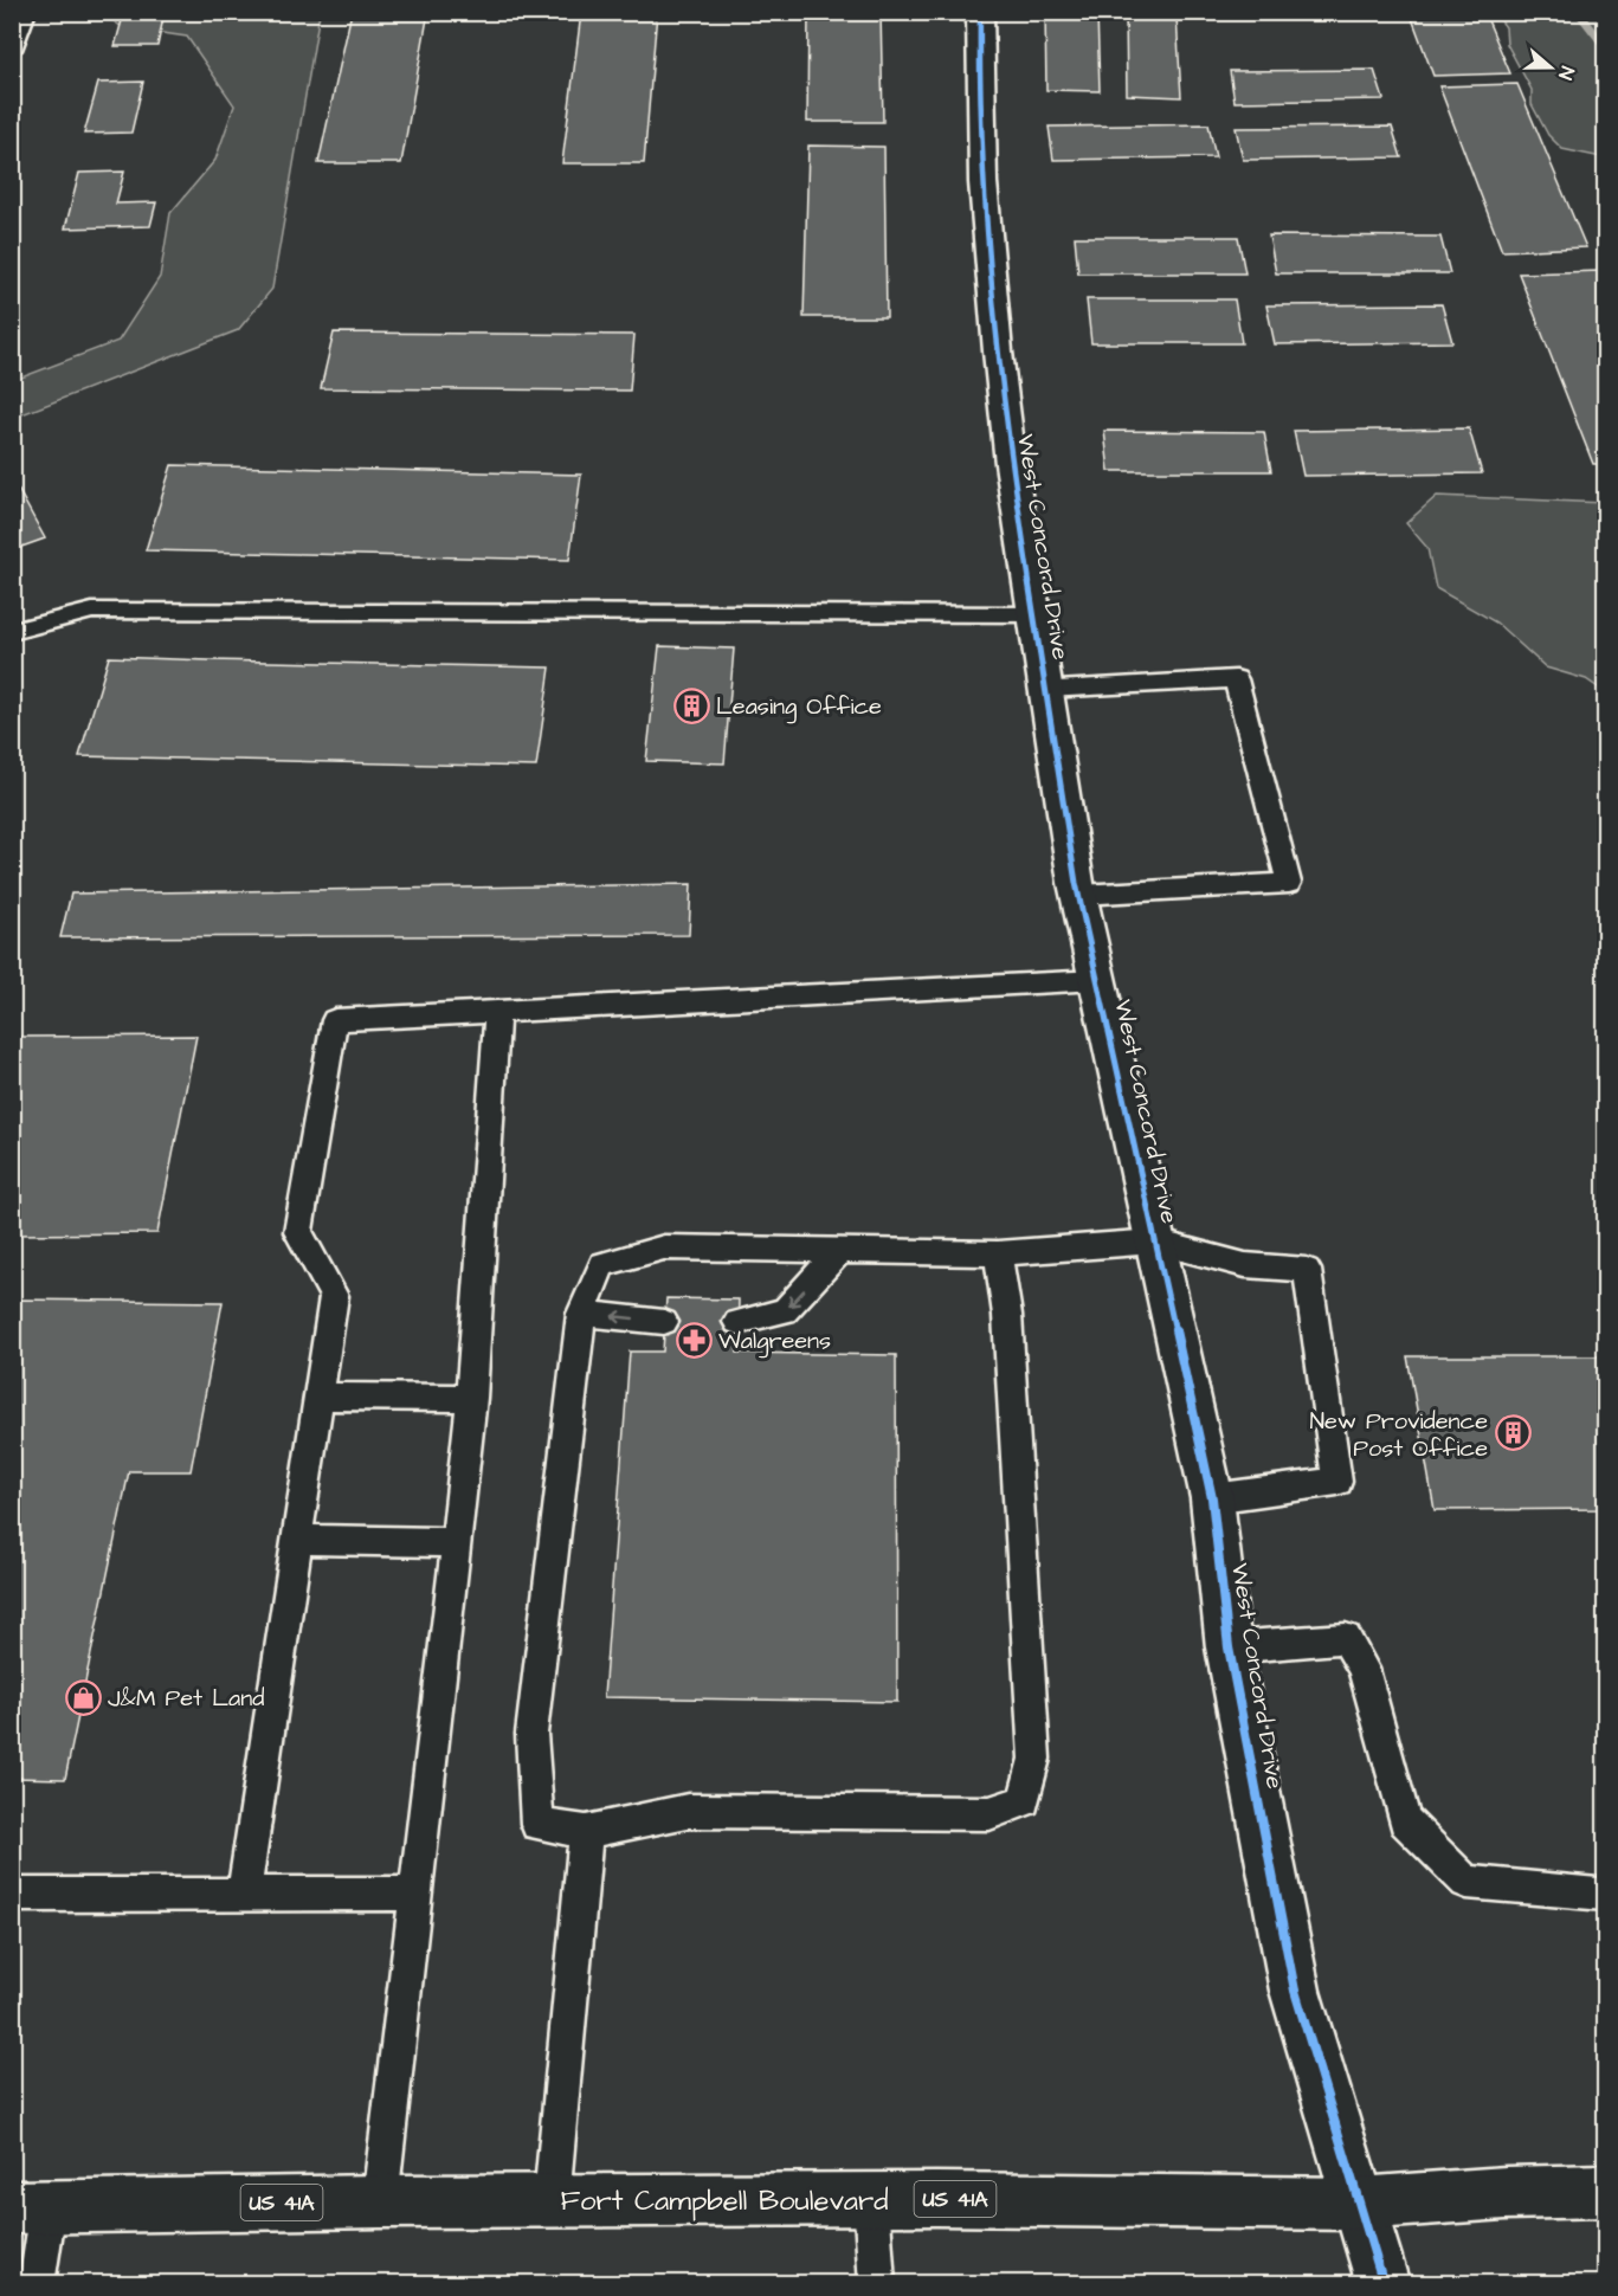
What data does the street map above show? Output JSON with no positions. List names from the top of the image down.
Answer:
{
  "streets": {
    "main road": ["West Concord Drive", "US 41A", "Fort Campbell Boulevard"]
  },
  "crossings": [
    ["West Concord Drive", "Fort Campbell Boulevard"]
  ],
  "places": {
    "building": ["Leasing Office", "New Providence Post Office"],
    "pharmacy": ["Walgreens"],
    "shop": ["J&M Pet Land"]
  },
  "north": "right"
}
